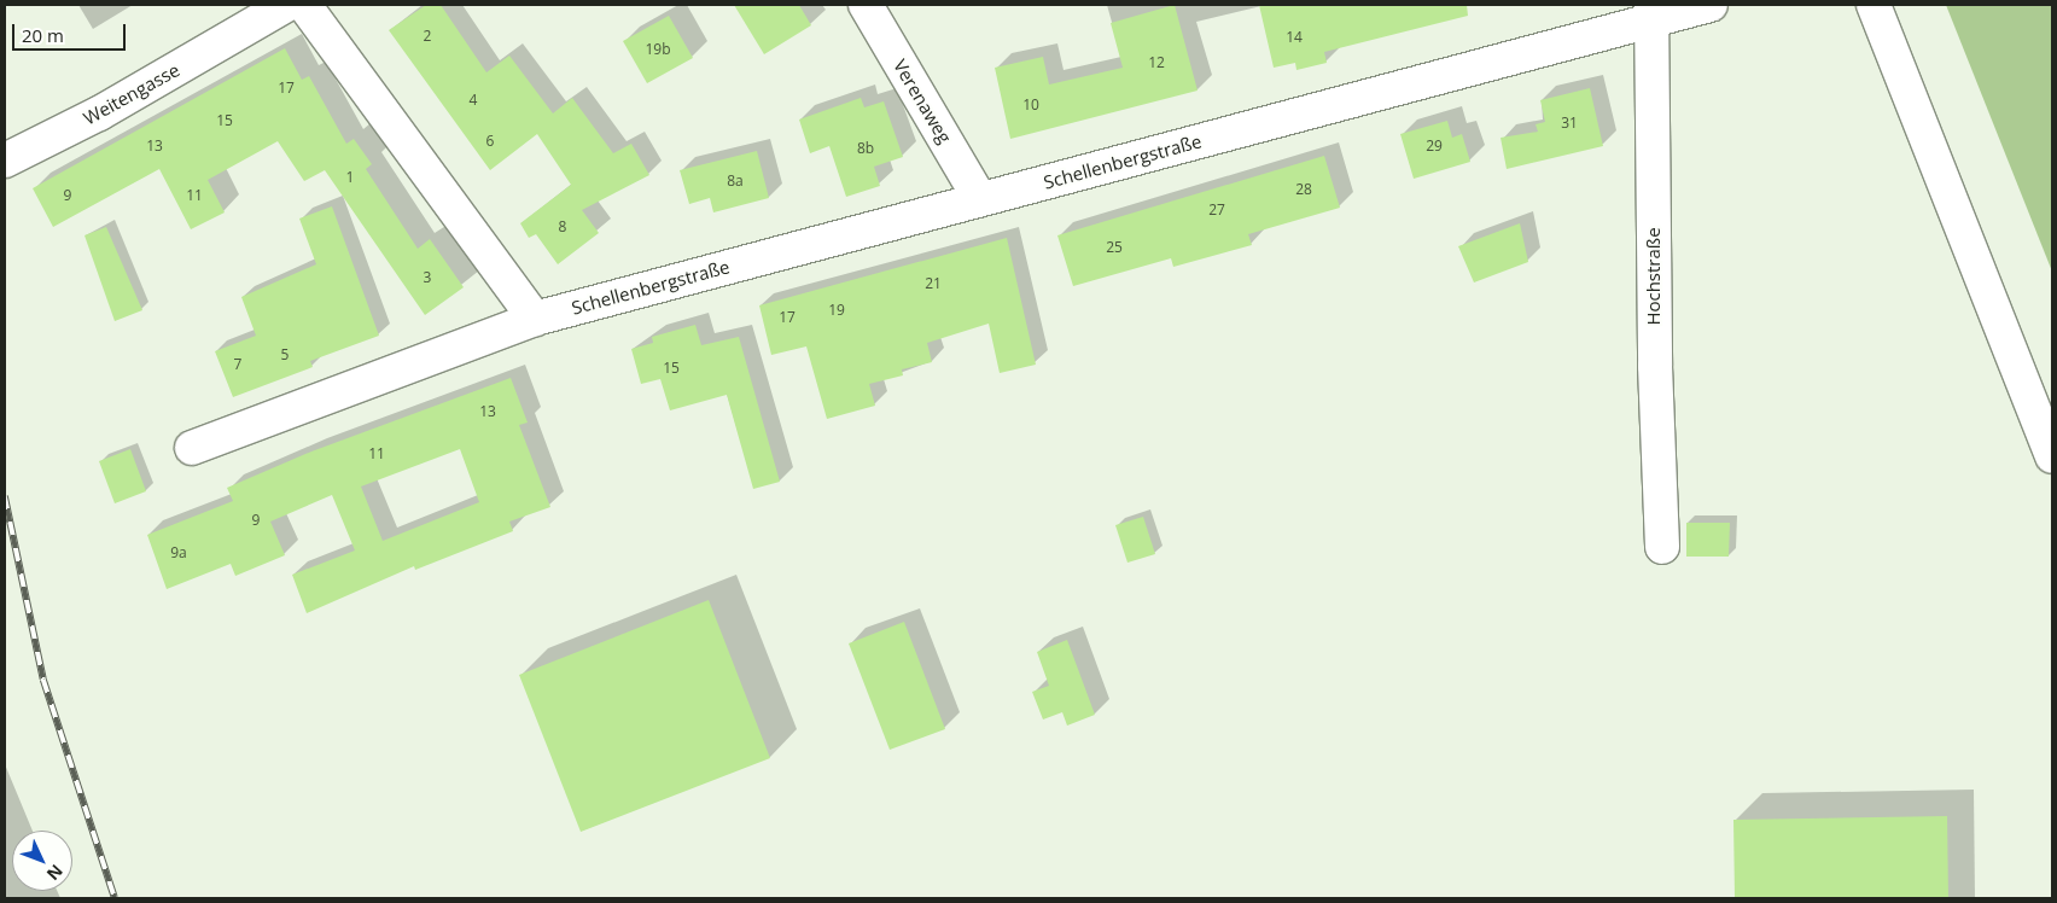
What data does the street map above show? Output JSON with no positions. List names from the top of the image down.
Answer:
{
  "streets": {
    "street": [
      "Weitengasse",
      "Verenaweg",
      "Schellenbergstraße",
      "Hochstraße"
    ]
  },
  "crossings": [
    ["Verenaweg", "Schellenbergstraße"],
    ["Schellenbergstraße", "Hochstraße"]
  ],
  "house_numbers": [
    "2",
    "14",
    "19b",
    "12",
    "17",
    "4",
    "10",
    "15",
    "31",
    "6",
    "13",
    "29",
    "8b",
    "1",
    "8a",
    "28",
    "9",
    "11",
    "27",
    "8",
    "25",
    "3",
    "21",
    "19",
    "17",
    "5",
    "7",
    "15",
    "13",
    "11",
    "9",
    "9a"
  ],
  "scale_bar": "20 m",
  "north": "bottom right"
}
